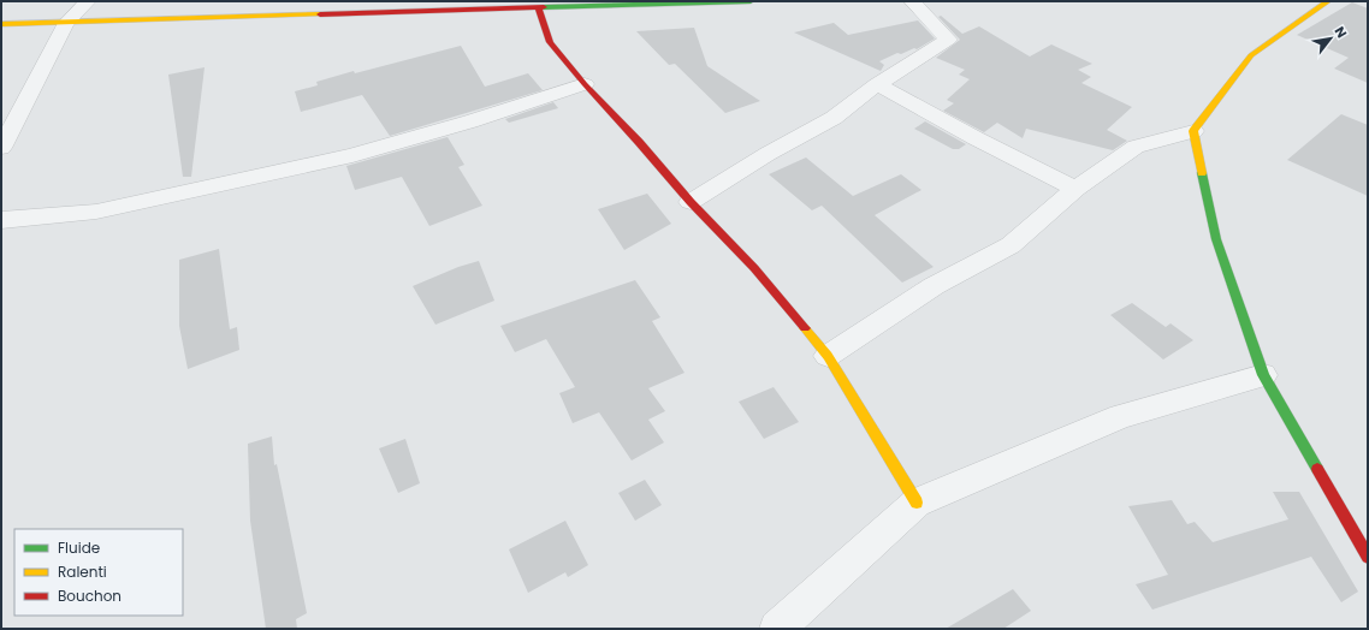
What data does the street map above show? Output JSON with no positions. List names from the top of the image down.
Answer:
{
  "legend": ["Fluide", "Ralenti", "Bouchon"],
  "north": "top right"
}
